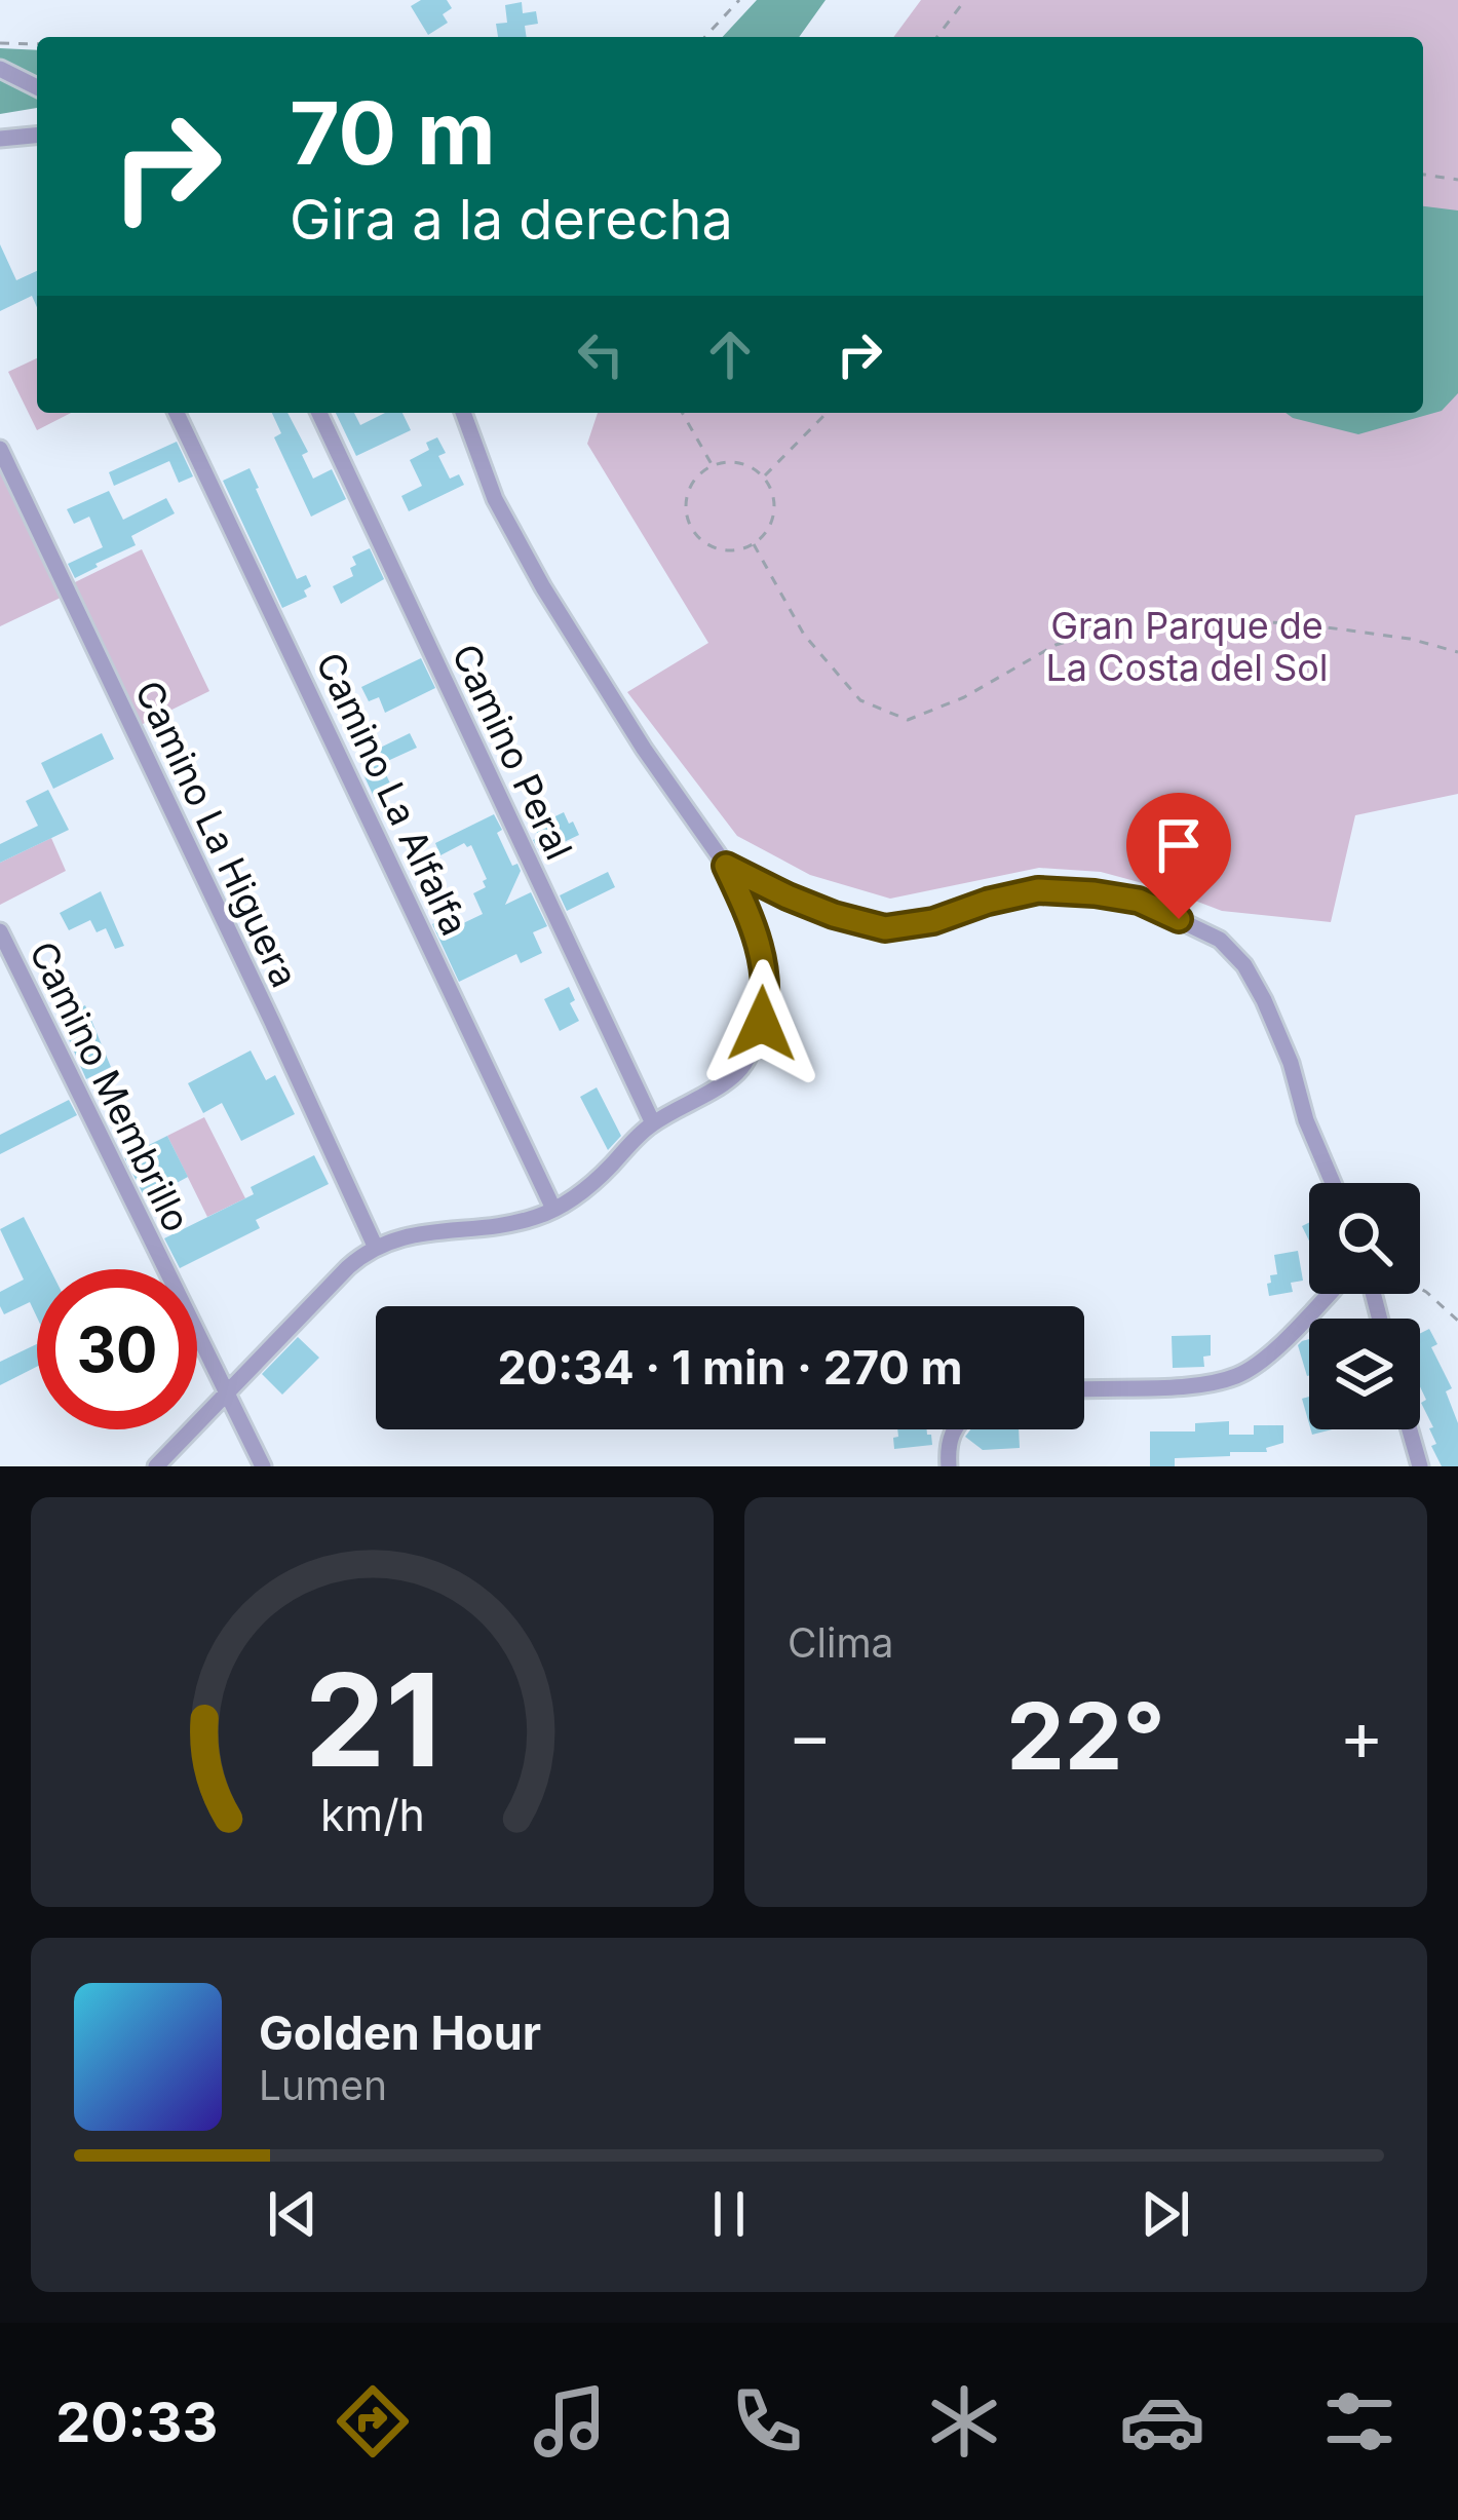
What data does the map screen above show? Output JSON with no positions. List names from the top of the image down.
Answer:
{
  "streets": {
    "street": [
      "Camino Peral",
      "Camino La Alfalfa",
      "Camino La Higuera",
      "Camino Membrillo"
    ]
  },
  "parks": ["Gran Parque de La Costa del Sol"],
  "page": {
    "turn": ["70 m", "Gira a la derecha"],
    "limit": "30",
    "trip": "20:34 · 1 min · 270 m",
    "tile": "Clima",
    "heat": ["−", "22°", "+"],
    "song": ["Golden Hour", "Lumen"],
    "tabs": "20:33",
    "gauge": ["21", "km/h"]
  }
}
